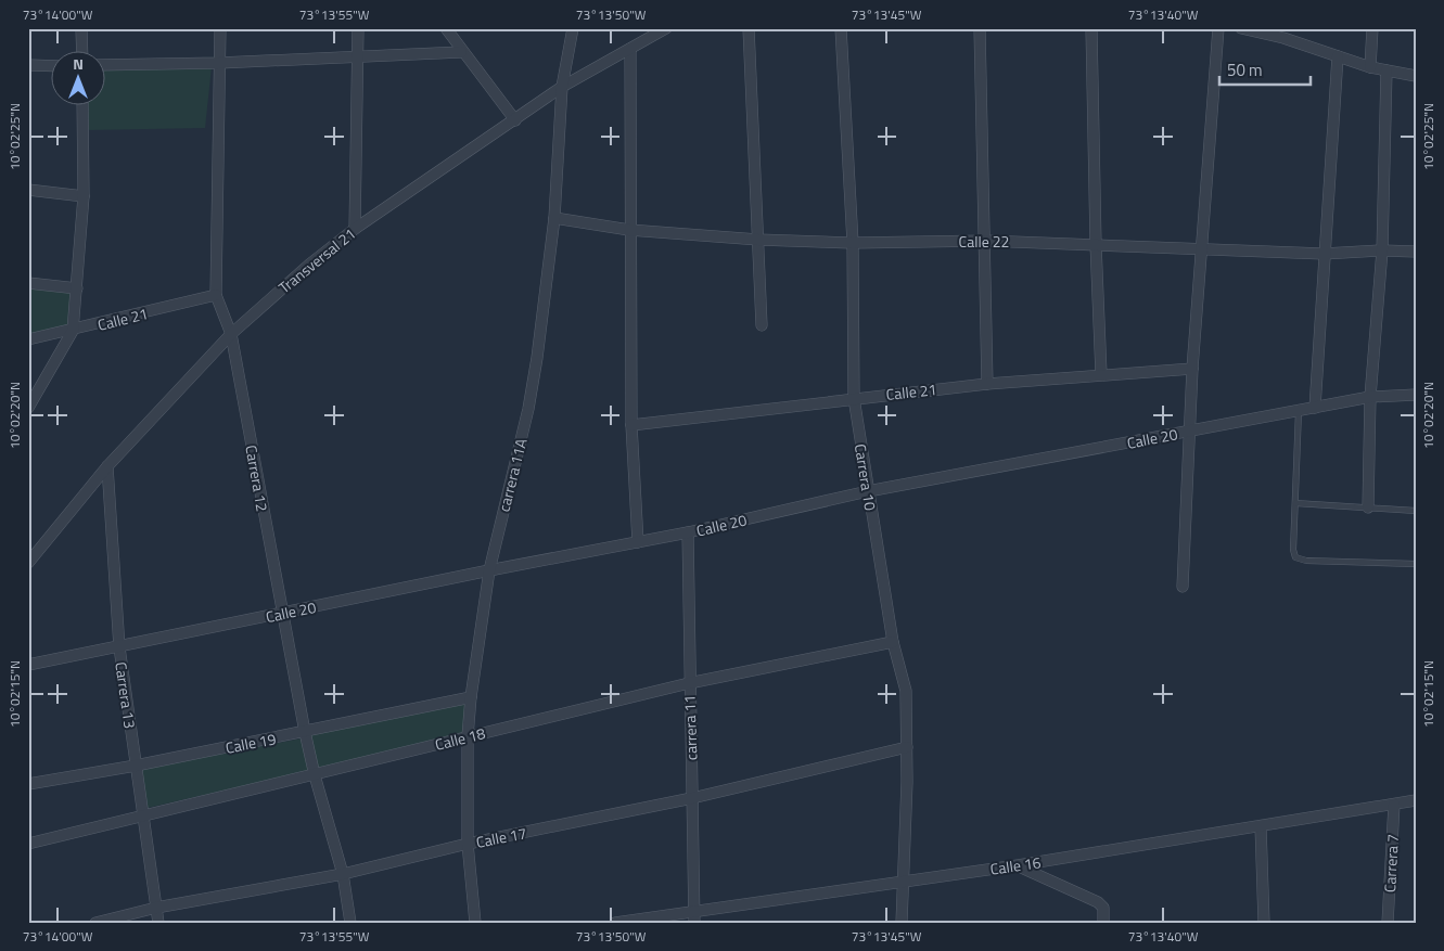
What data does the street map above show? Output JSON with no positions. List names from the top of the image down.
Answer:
{
  "streets": {
    "street": [
      "Calle 22",
      "Transversal 21",
      "Calle 21",
      "Calle 20",
      "carrera 11A",
      "Carrera 10",
      "Carrera 12",
      "Carrera 13",
      "carrera 11",
      "Calle 18",
      "Calle 19",
      "Calle 17",
      "Carrera 7",
      "Calle 16"
    ]
  },
  "crossings": [
    ["Calle 22", "carrera 11A"],
    ["Calle 22", "Carrera 10"],
    ["Transversal 21", "carrera 11A"],
    ["Transversal 21", "Carrera 12"],
    ["Transversal 21", "Carrera 13"],
    ["Calle 21", "Carrera 10"],
    ["Calle 21", "Carrera 12"],
    ["Calle 20", "carrera 11A"],
    ["Calle 20", "Carrera 10"],
    ["Calle 20", "Carrera 12"],
    ["Calle 20", "Carrera 13"],
    ["Calle 20", "carrera 11"],
    ["carrera 11A", "Calle 18"],
    ["carrera 11A", "Calle 19"],
    ["carrera 11A", "Calle 17"],
    ["Carrera 10", "Calle 18"],
    ["Carrera 10", "Calle 17"],
    ["Carrera 10", "Calle 16"],
    ["Carrera 12", "Calle 18"],
    ["Carrera 12", "Calle 19"],
    ["Carrera 12", "Calle 17"],
    ["Carrera 13", "Calle 18"],
    ["Carrera 13", "Calle 19"],
    ["Carrera 13", "Calle 17"],
    ["carrera 11", "Calle 18"],
    ["carrera 11", "Calle 17"],
    ["carrera 11", "Calle 16"],
    ["Carrera 7", "Calle 16"]
  ],
  "scale_bar": "50 m",
  "north": "top",
  "coordinates": [
    "73°14'00\"W",
    "73°13'55\"W",
    "73°13'50\"W",
    "73°13'45\"W",
    "73°13'40\"W",
    "10°02'25\"N",
    "10°02'20\"N",
    "10°02'15\"N"
  ]
}
